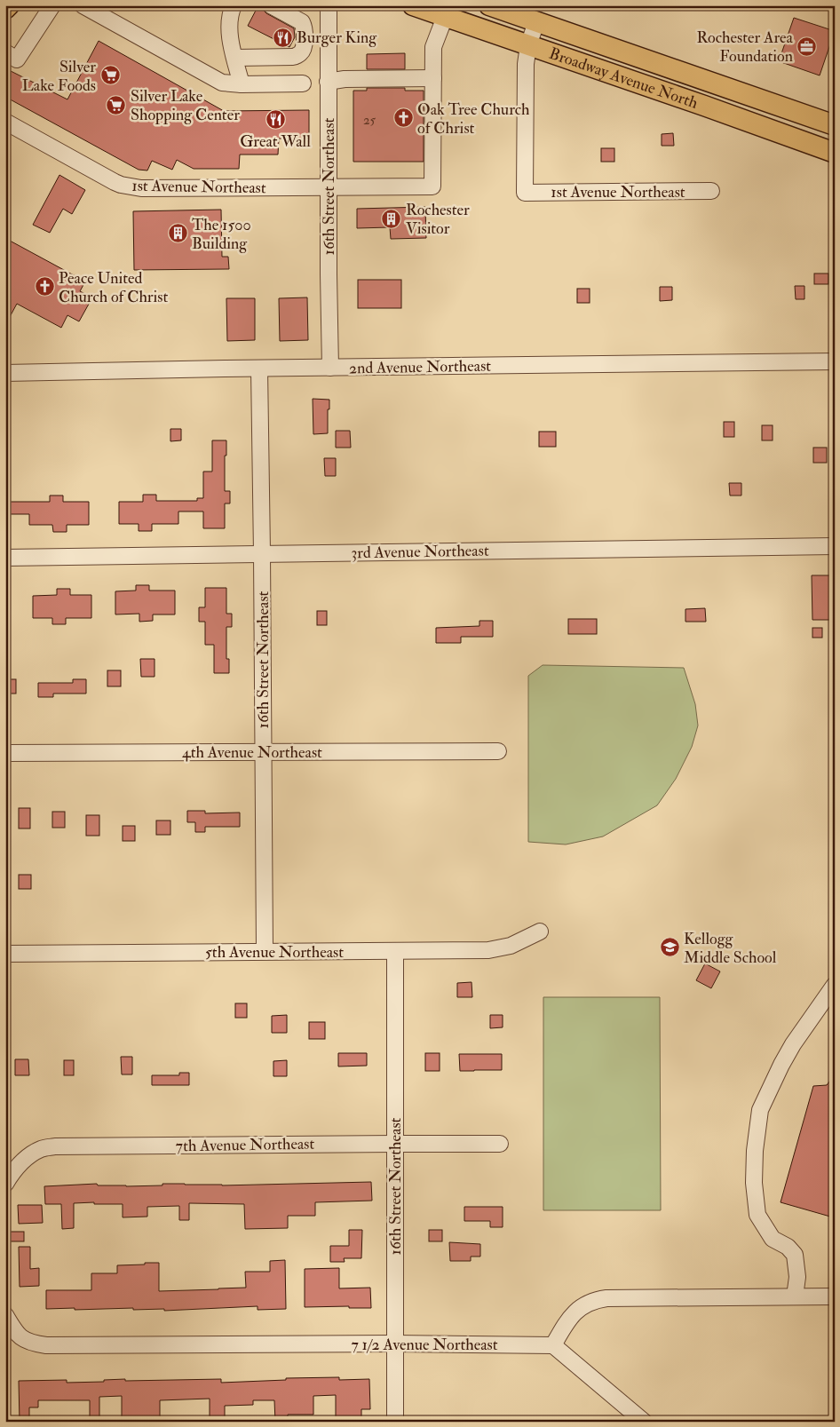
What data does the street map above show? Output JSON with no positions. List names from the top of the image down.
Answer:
{
  "streets": {
    "main road": ["Broadway Avenue North"],
    "street": [
      "1st Avenue Northeast",
      "16th Street Northeast",
      "2nd Avenue Northeast",
      "3rd Avenue Northeast",
      "4th Avenue Northeast",
      "5th Avenue Northeast",
      "7th Avenue Northeast",
      "7 1/2 Avenue Northeast"
    ]
  },
  "crossings": [
    ["Broadway Avenue North", "1st Avenue Northeast"],
    ["1st Avenue Northeast", "16th Street Northeast"],
    ["16th Street Northeast", "2nd Avenue Northeast"],
    ["16th Street Northeast", "3rd Avenue Northeast"],
    ["16th Street Northeast", "4th Avenue Northeast"],
    ["16th Street Northeast", "5th Avenue Northeast"],
    ["16th Street Northeast", "7th Avenue Northeast"],
    ["16th Street Northeast", "7 1/2 Avenue Northeast"]
  ],
  "places": {
    "restaurant": ["Burger King", "Great Wall"],
    "office": ["Rochester Area Foundation"],
    "supermarket": ["Silver Lake Foods", "Silver Lake Shopping Center"],
    "church": ["Oak Tree Church of Christ", "Peace United Church of Christ"],
    "building": ["Rochester Visitor", "The 1500 Building"],
    "school or university": ["Kellogg Middle School"]
  },
  "house_numbers": ["25"]
}
